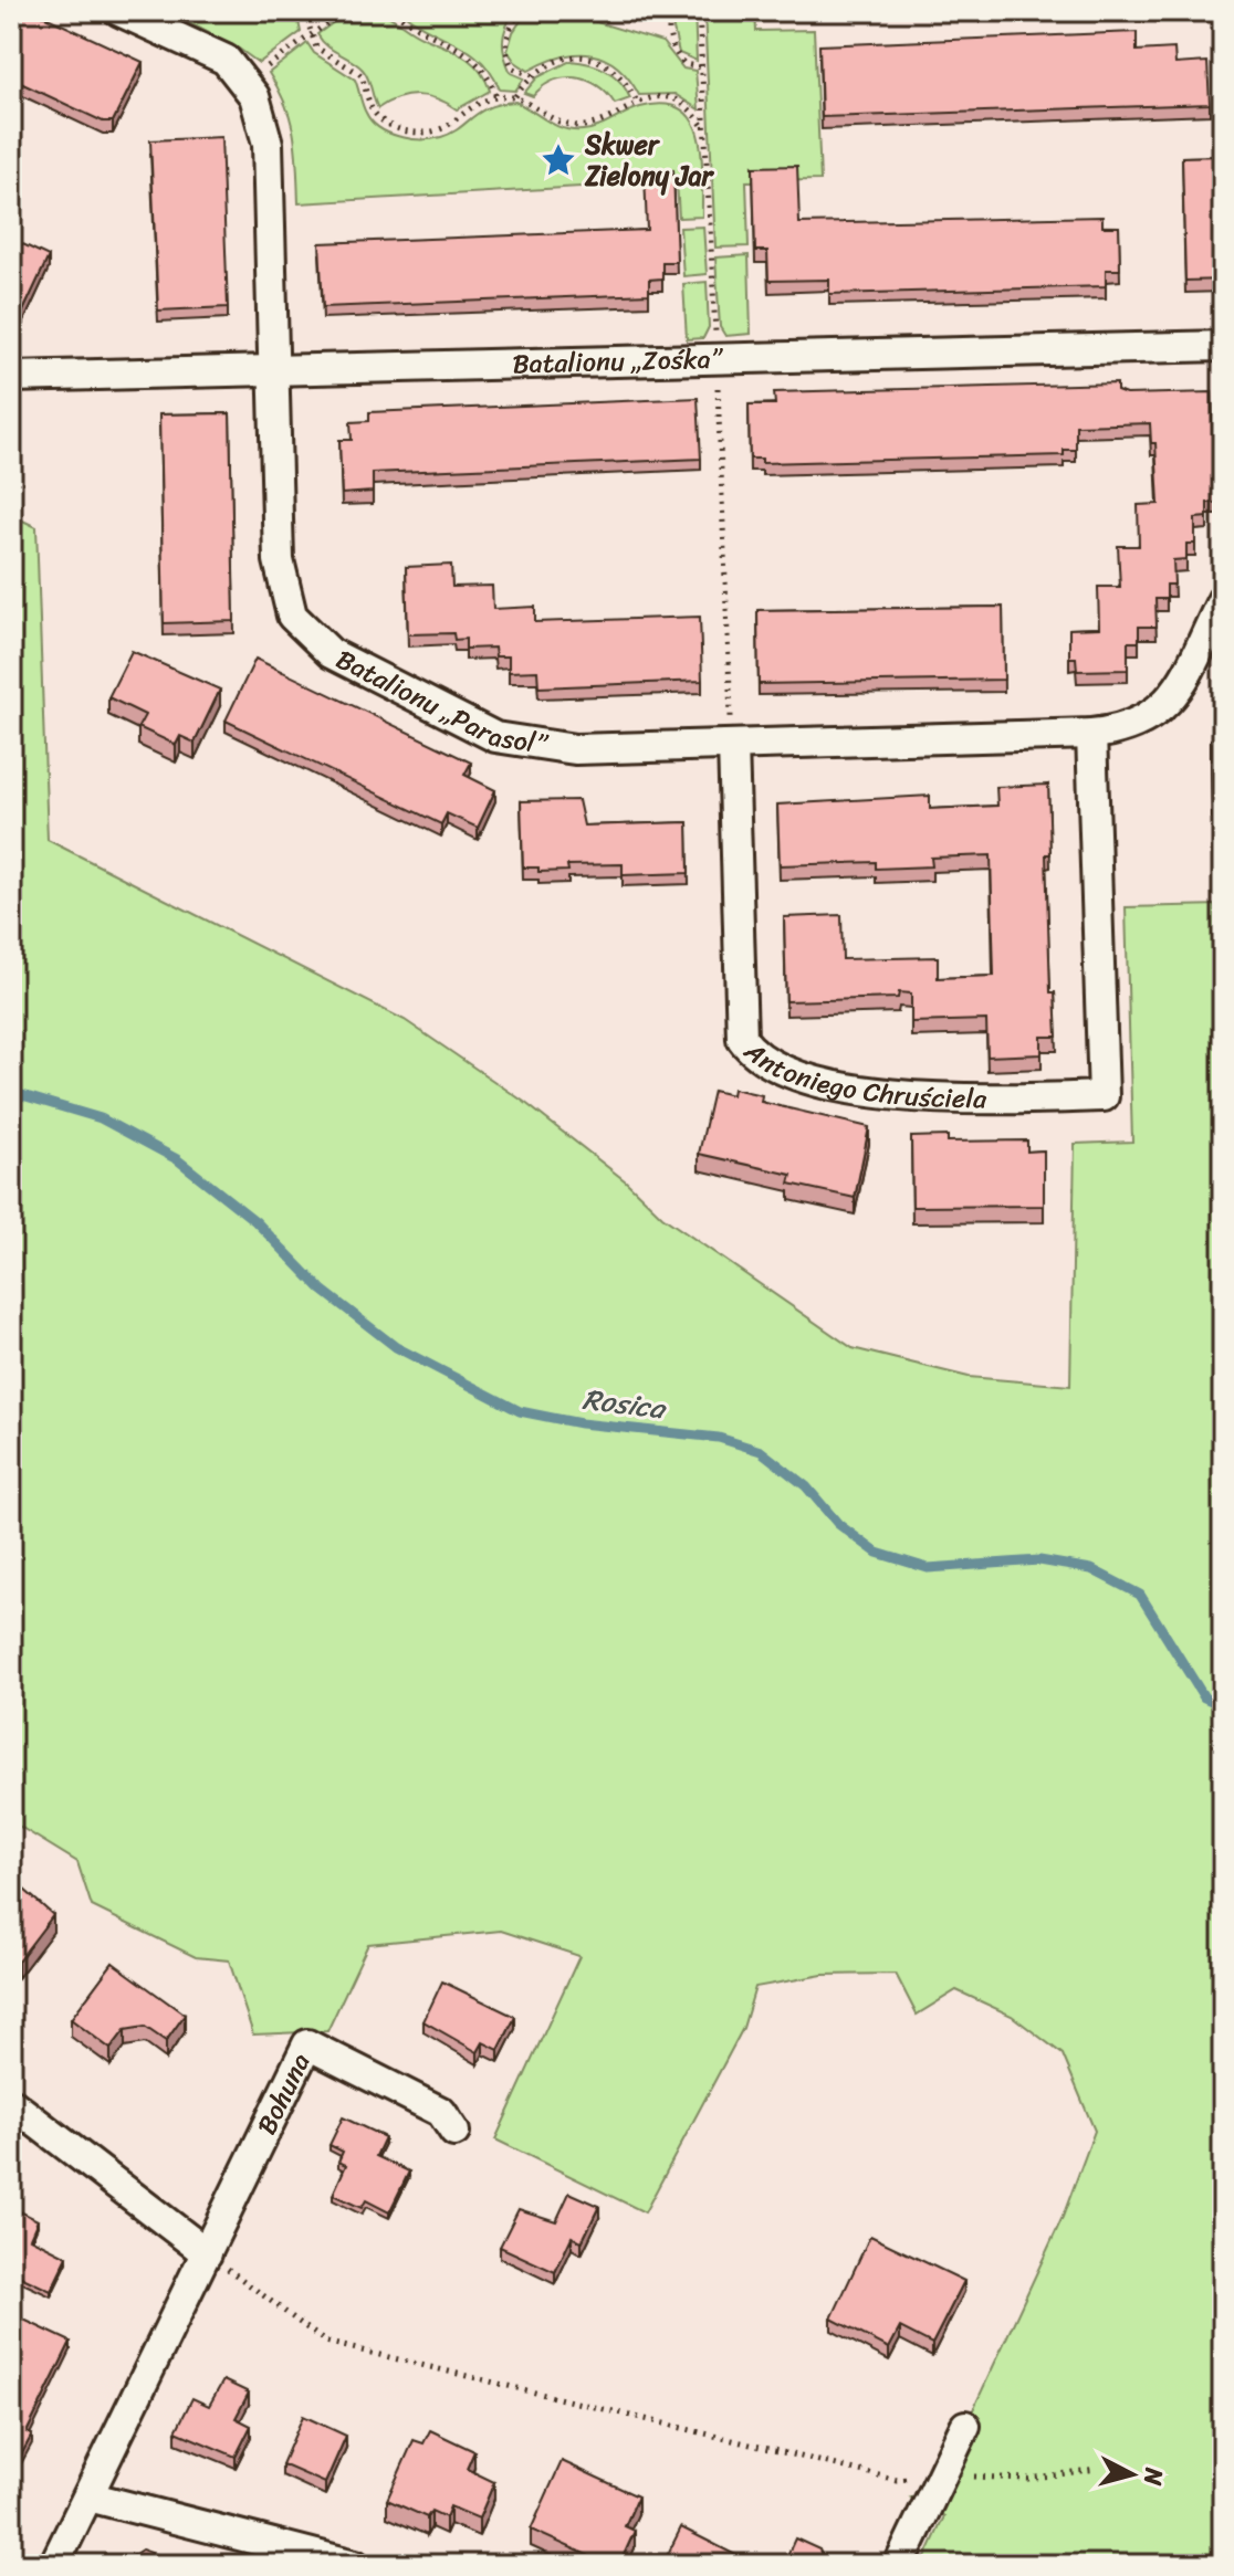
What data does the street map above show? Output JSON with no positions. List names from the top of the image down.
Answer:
{
  "streets": {
    "street": [
      "Batalionu „Zośka”",
      "Batalionu „Parasol”",
      "Antoniego Chruściela",
      "Bohuna"
    ]
  },
  "crossings": [
    ["Batalionu „Zośka”", "Batalionu „Parasol”"],
    ["Batalionu „Parasol”", "Antoniego Chruściela"]
  ],
  "water": ["Rosica"],
  "places": {
    "place": ["Skwer Zielony Jar"]
  },
  "north": "right"
}
